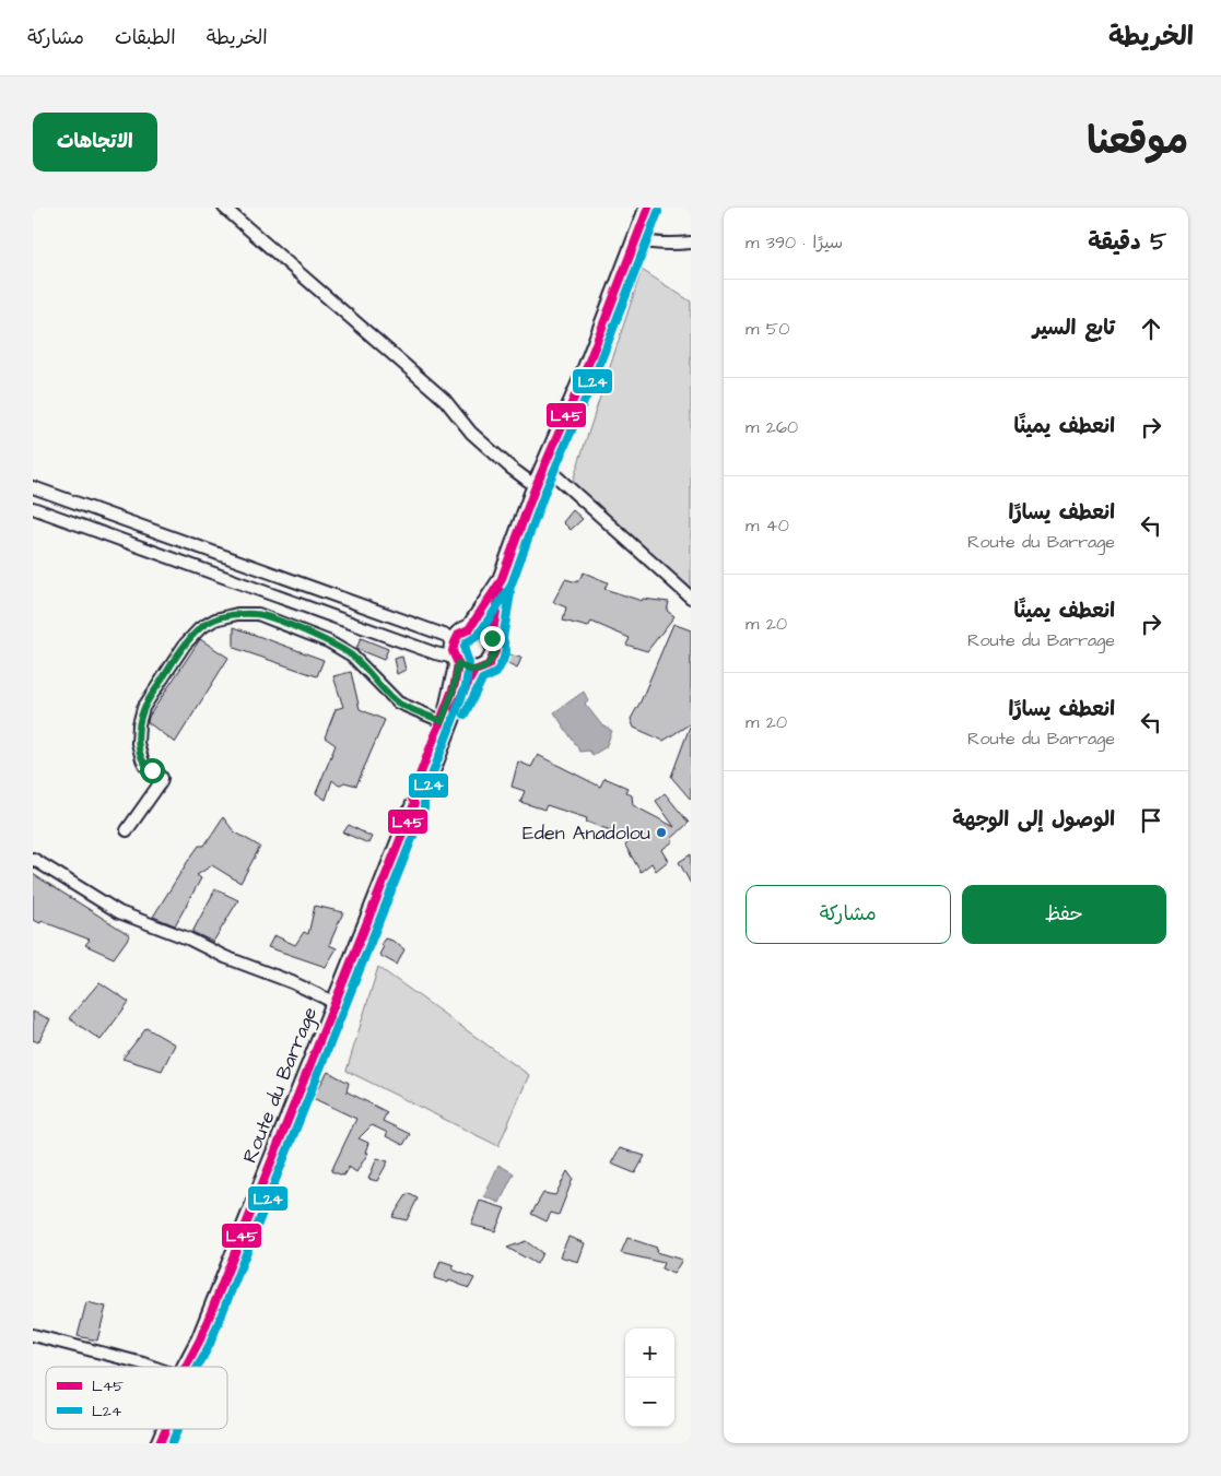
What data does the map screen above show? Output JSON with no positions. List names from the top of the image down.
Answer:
{
  "streets": {
    "main road": ["Route du Barrage"]
  },
  "places": ["Eden Anadolou"],
  "lines": ["transit line L45", "transit line L24"],
  "legend": ["L45", "L24"],
  "page": {
    "header": "الخريطة",
    "nav": ["الخريطة", "الطبقات", "مشاركة"],
    "title": "موقعنا",
    "buttons": [
      "الاتجاهات",
      ["حفظ", "مشاركة"]
    ],
    "heading": ["5 دقيقة", "سيرًا · 390 m"],
    "list": [
      ["تابع السير", "50 m"],
      ["انعطف يمينًا", "260 m"],
      ["انعطف يسارًا", "Route du Barrage", "40 m"],
      ["انعطف يمينًا", "Route du Barrage", "20 m"],
      ["انعطف يسارًا", "Route du Barrage", "20 m"],
      "الوصول إلى الوجهة"
    ],
    "map_buttons": ["+", "−"]
  }
}
